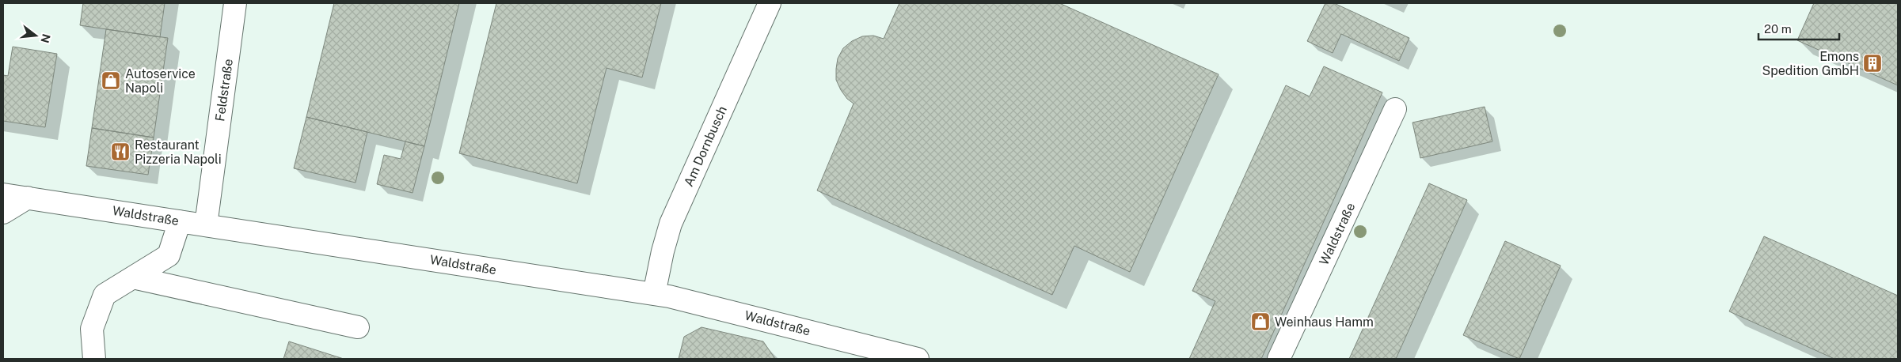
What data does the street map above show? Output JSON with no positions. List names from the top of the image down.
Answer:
{
  "streets": {
    "street": ["Feldstraße", "Am Dornbusch", "Waldstraße"]
  },
  "crossings": [
    ["Feldstraße", "Waldstraße"],
    ["Am Dornbusch", "Waldstraße"]
  ],
  "places": {
    "building": ["Emons Spedition GmbH"],
    "shop": ["Autoservice Napoli", "Weinhaus Hamm"],
    "restaurant": ["Restaurant Pizzeria Napoli"]
  },
  "scale_bar": "20 m",
  "north": "right"
}
